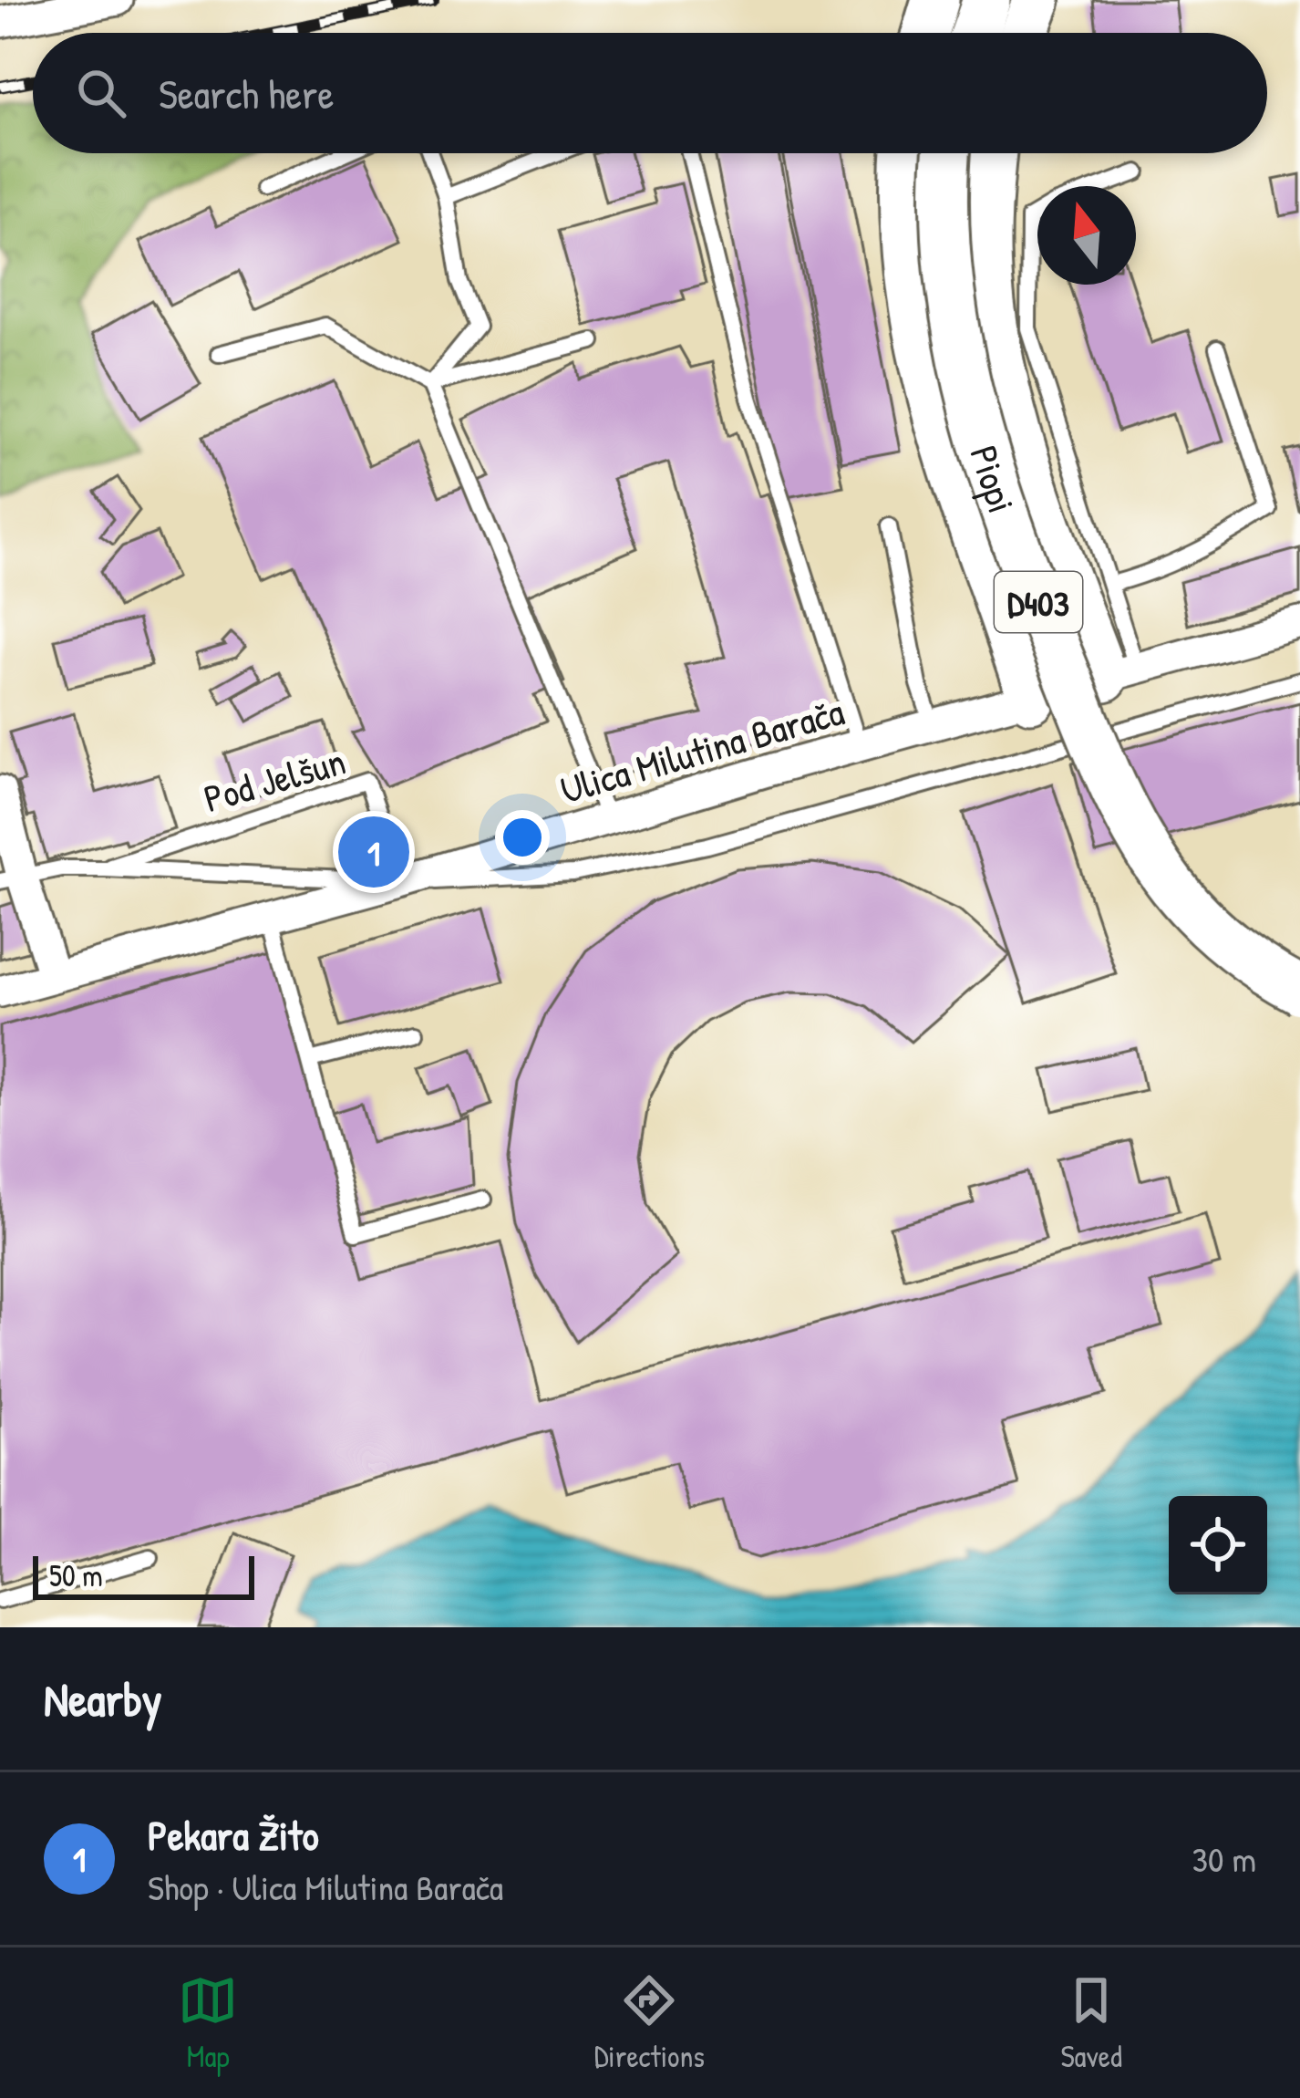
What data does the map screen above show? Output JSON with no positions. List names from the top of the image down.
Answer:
{
  "streets": {
    "main road": ["Piopi", "D403"],
    "street": ["Ulica Milutina Barača"],
    "lane": ["Pod Jelšun"]
  },
  "crossings": [
    ["Ulica Milutina Barača", "Pod Jelšun"]
  ],
  "scale_bar": "50 m",
  "north": "top",
  "page": {
    "search": "Search here",
    "pins": "1",
    "scale": "50 m",
    "heading": "Nearby",
    "list": [
      {
        "mark": "1",
        "name": "Pekara Žito",
        "note": "Shop · Ulica Milutina Barača",
        "value": "30 m"
      }
    ],
    "nav": ["Map", "Directions", "Saved"]
  }
}
